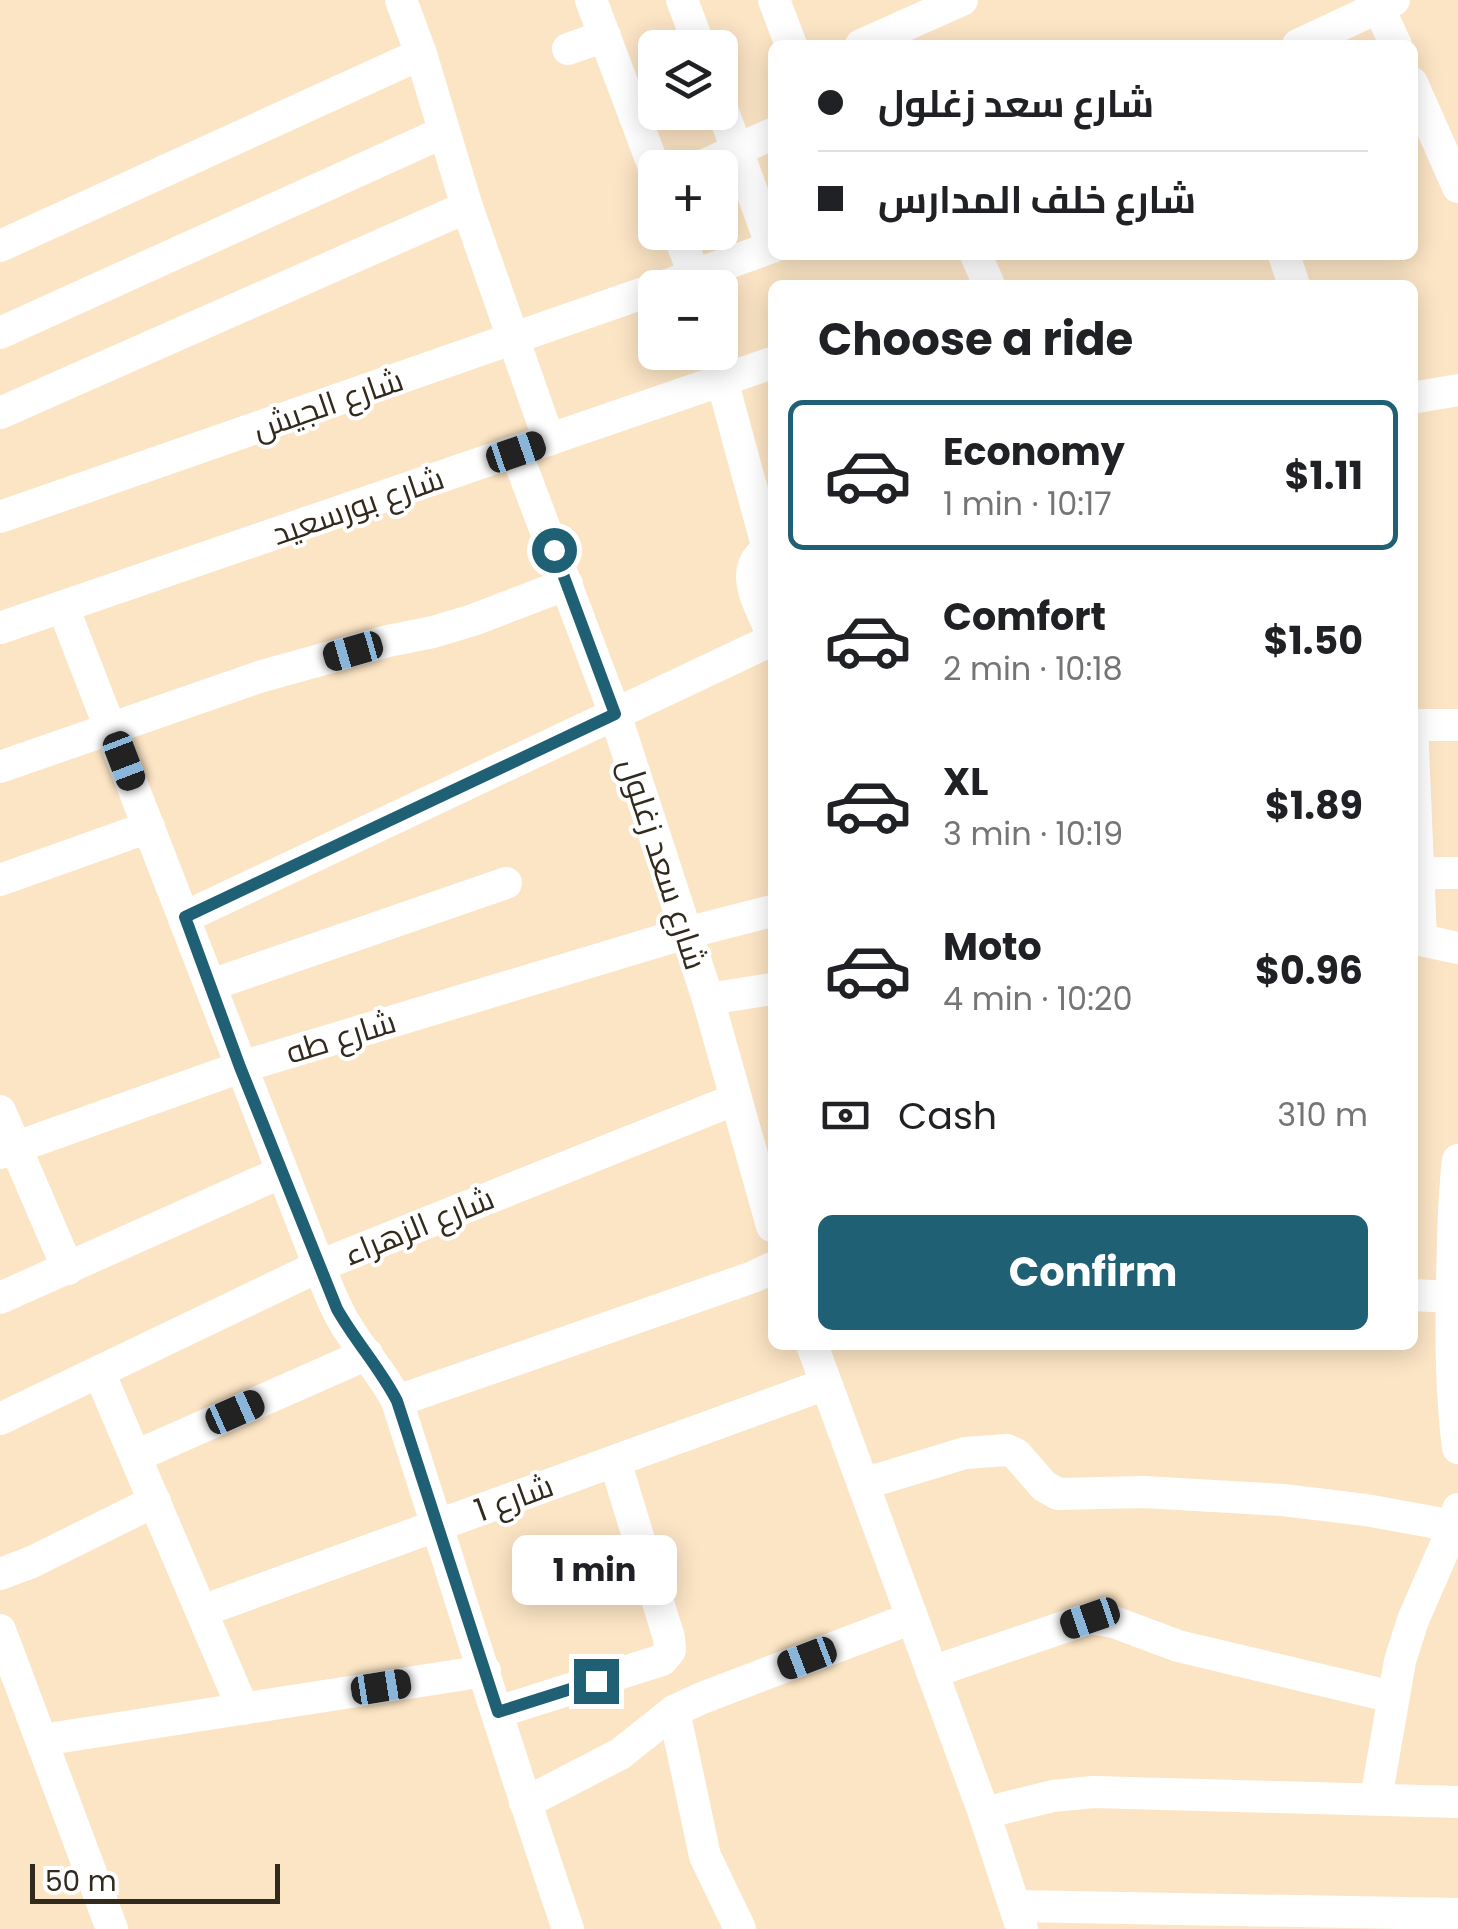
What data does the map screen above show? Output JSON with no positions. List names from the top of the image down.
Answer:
{
  "streets": {
    "street": [
      "شارع الجيش",
      "شارع بورسعيد",
      "شارع سعد زغلول",
      "شارع طه",
      "شارع الزهراء",
      "شارع 1"
    ]
  },
  "crossings": [
    ["شارع بورسعيد", "شارع سعد زغلول"],
    ["شارع سعد زغلول", "شارع طه"],
    ["شارع سعد زغلول", "شارع الزهراء"]
  ],
  "scale_bar": "50 m",
  "page": {
    "map_buttons": ["+", "−"],
    "banner": ["شارع سعد زغلول", "شارع خلف المدارس"],
    "heading": "Choose a ride",
    "list": [
      {
        "name": "Economy",
        "note": "1 min · 10:17",
        "value": "$1.11"
      },
      {
        "name": "Comfort",
        "note": "2 min · 10:18",
        "value": "$1.50"
      },
      {
        "name": "XL",
        "note": "3 min · 10:19",
        "value": "$1.89"
      },
      {
        "name": "Moto",
        "note": "4 min · 10:20",
        "value": "$0.96"
      }
    ],
    "pay": ["Cash", "310 m"],
    "buttons": "Confirm",
    "bubble": "1 min",
    "scale": "50 m"
  }
}
